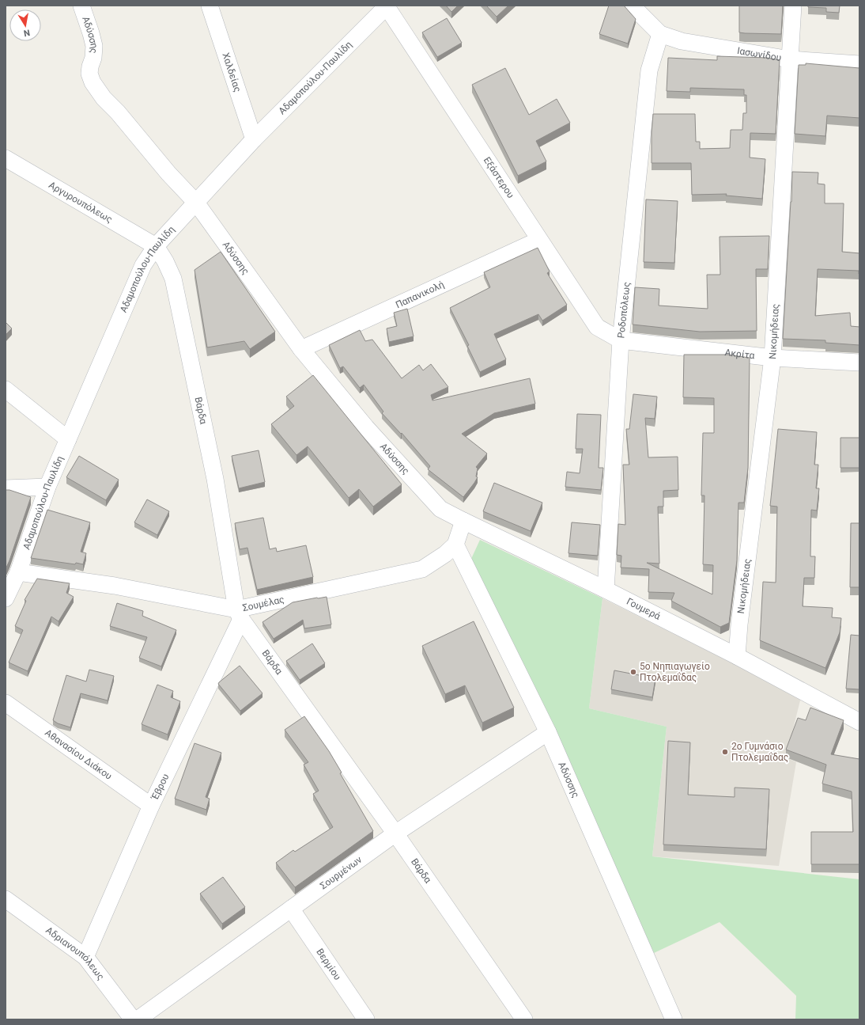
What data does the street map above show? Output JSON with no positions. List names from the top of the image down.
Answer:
{
  "streets": {
    "street": [
      "Αδύσσης",
      "Ιασωνίδου",
      "Χαλδείας",
      "Αδαμοπούλου-Παυλίδη",
      "Εξάστερου",
      "Αργυρουπόλεως",
      "Παπανικολή",
      "Ροδοπόλεως",
      "Νικομήδειας",
      "Ακρίτα",
      "Βάρδα",
      "Σουμέλας",
      "Γουμερά",
      "Αθανασίου Διάκου",
      "Έβρου",
      "Σουρμένων",
      "Αδριανουπόλεως",
      "Βερμίου"
    ]
  },
  "crossings": [
    ["Αδύσσης", "Αδαμοπούλου-Παυλίδη"],
    ["Αδύσσης", "Παπανικολή"],
    ["Αδύσσης", "Σουμέλας"],
    ["Αδύσσης", "Γουμερά"],
    ["Αδύσσης", "Σουρμένων"],
    ["Ιασωνίδου", "Ροδοπόλεως"],
    ["Ιασωνίδου", "Νικομήδειας"],
    ["Χαλδείας", "Αδαμοπούλου-Παυλίδη"],
    ["Αδαμοπούλου-Παυλίδη", "Εξάστερου"],
    ["Αδαμοπούλου-Παυλίδη", "Αργυρουπόλεως"],
    ["Αδαμοπούλου-Παυλίδη", "Βάρδα"],
    ["Αδαμοπούλου-Παυλίδη", "Σουμέλας"],
    ["Εξάστερου", "Παπανικολή"],
    ["Εξάστερου", "Ροδοπόλεως"],
    ["Εξάστερου", "Ακρίτα"],
    ["Αργυρουπόλεως", "Βάρδα"],
    ["Ροδοπόλεως", "Ακρίτα"],
    ["Ροδοπόλεως", "Γουμερά"],
    ["Νικομήδειας", "Ακρίτα"],
    ["Νικομήδειας", "Γουμερά"],
    ["Βάρδα", "Σουμέλας"],
    ["Βάρδα", "Έβρου"],
    ["Βάρδα", "Σουρμένων"],
    ["Σουμέλας", "Γουμερά"],
    ["Σουμέλας", "Έβρου"],
    ["Αθανασίου Διάκου", "Έβρου"],
    ["Έβρου", "Αδριανουπόλεως"],
    ["Σουρμένων", "Βερμίου"]
  ],
  "places": ["5ο Νηπιαγωγείο Πτολεμαΐδας", "2ο Γυμνάσιο Πτολεμαΐδας"],
  "north": "bottom"
}
